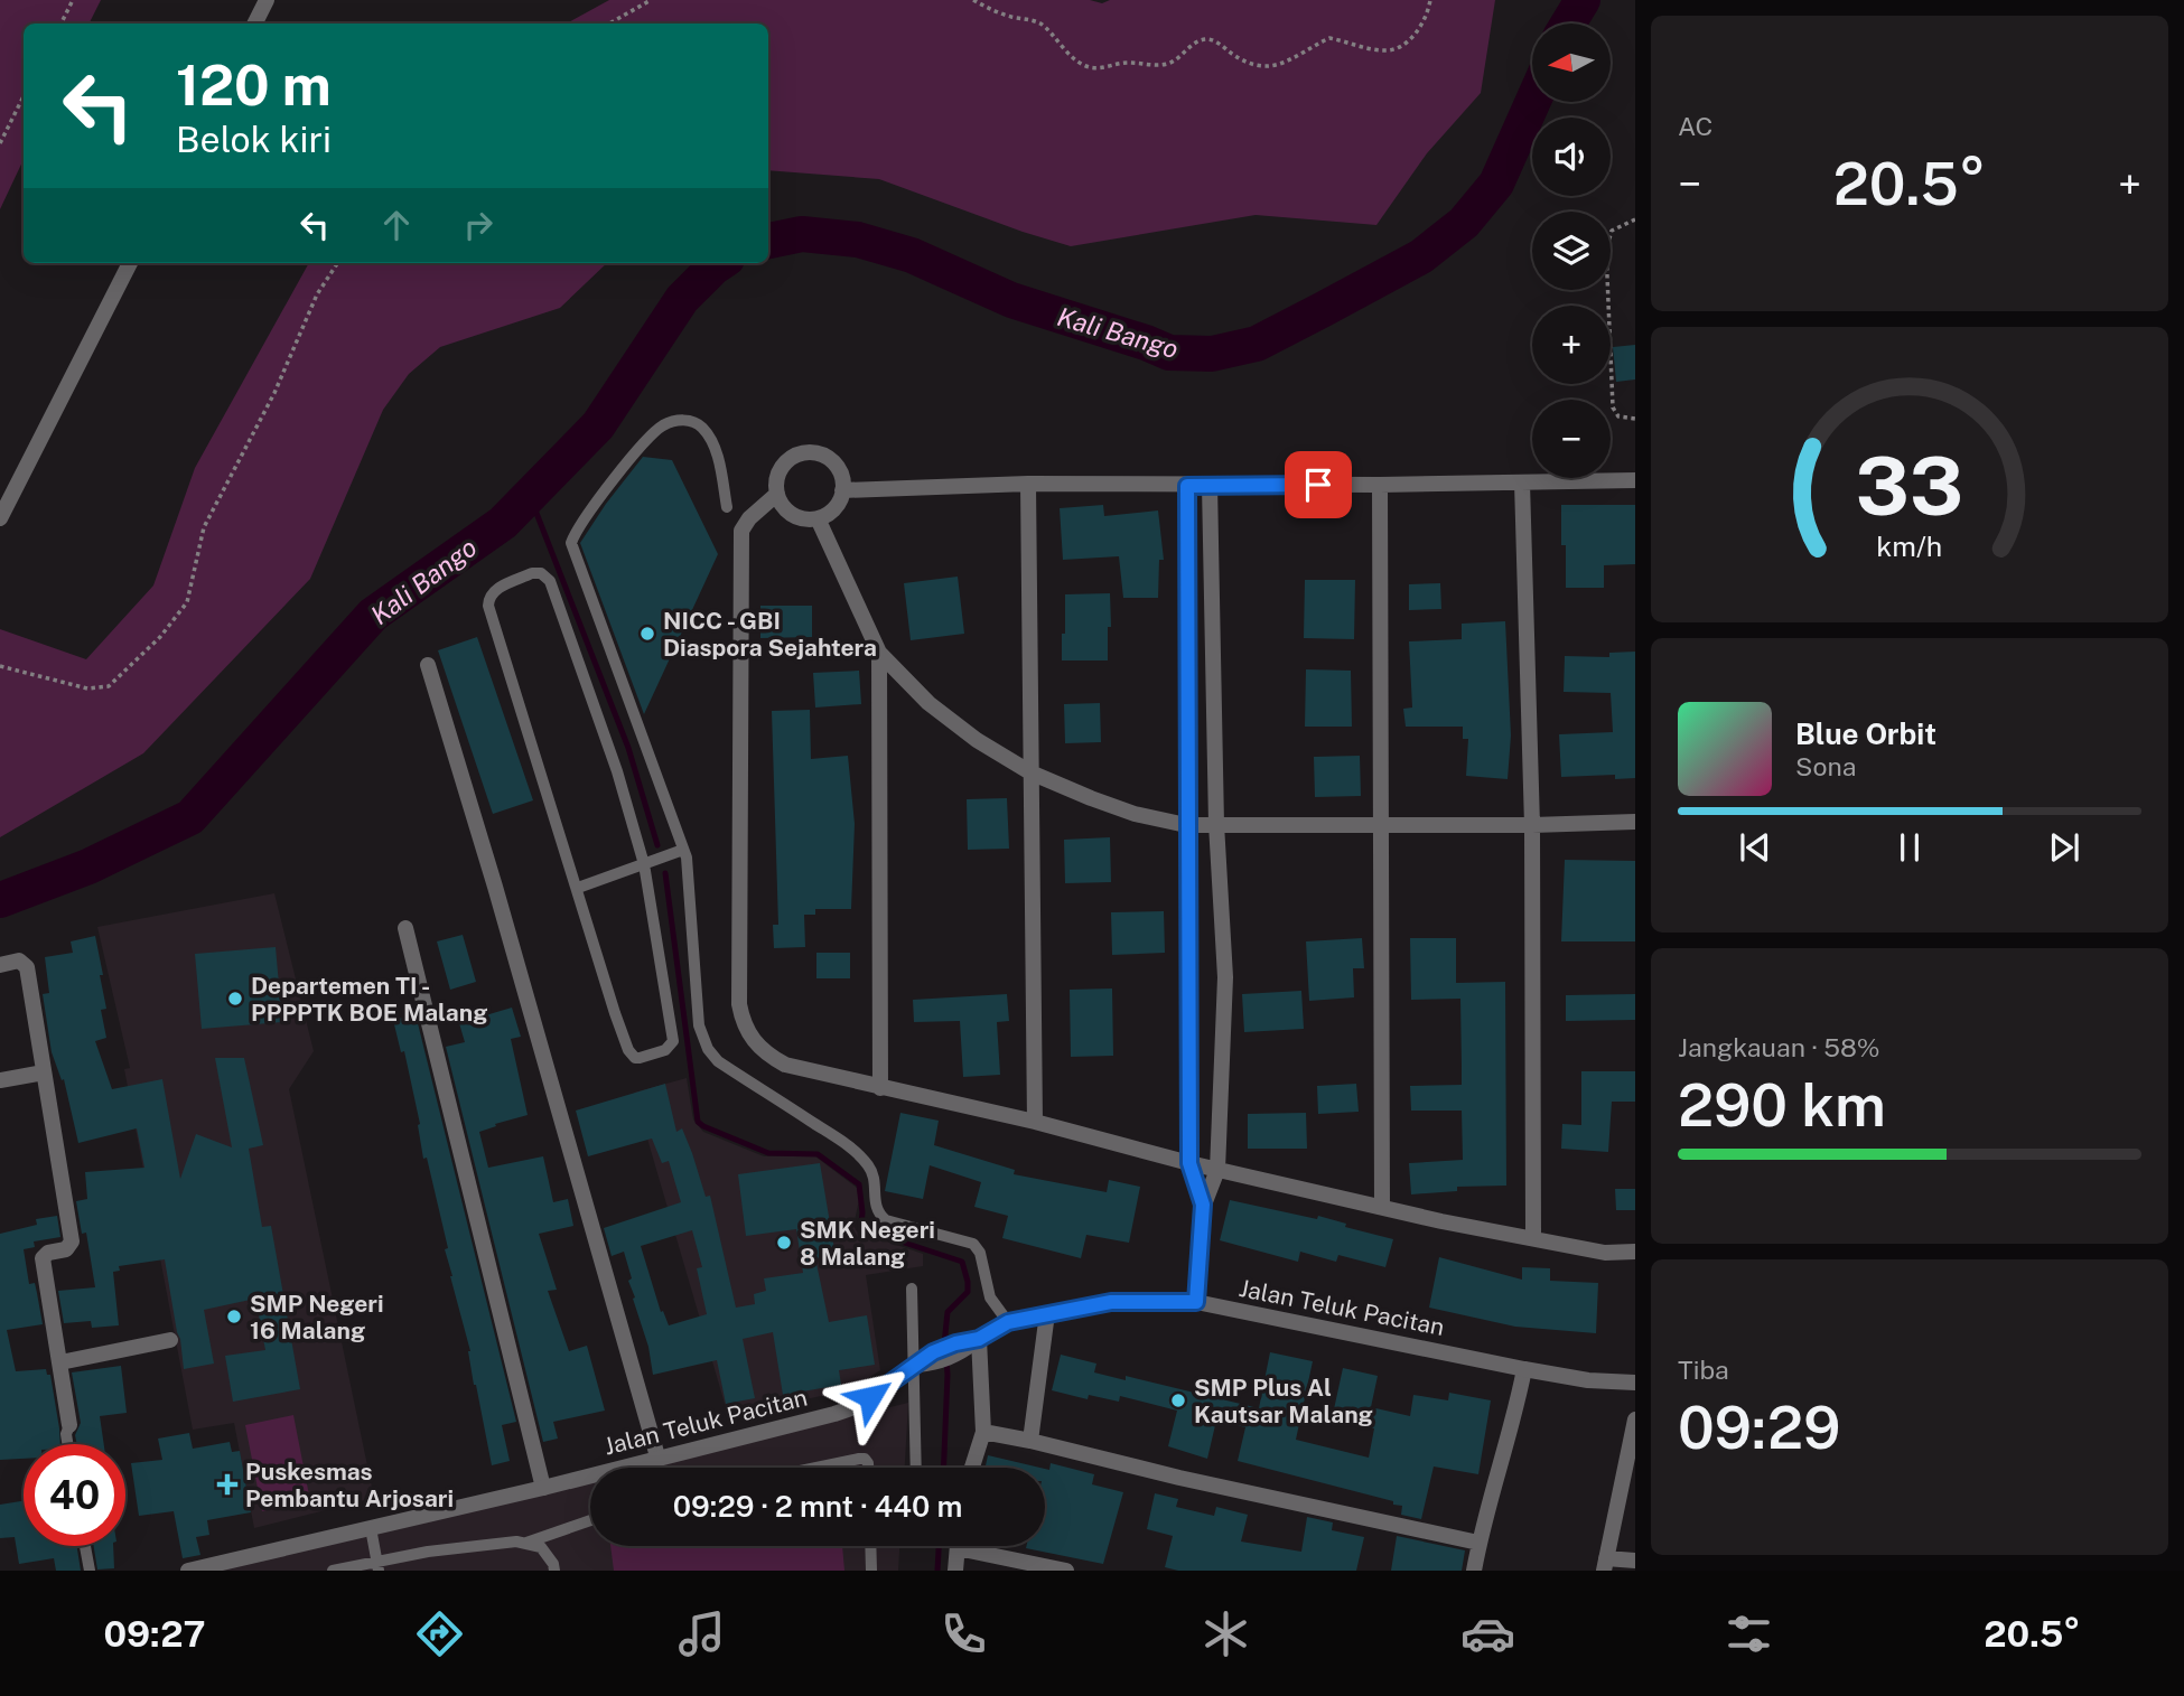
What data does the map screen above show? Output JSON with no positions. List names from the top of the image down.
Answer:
{
  "streets": {
    "street": ["Jalan Teluk Pacitan"]
  },
  "water": ["Kali Bango"],
  "places": {
    "other": [
      "NICC - GBI Diaspora Sejahtera",
      "Departemen TI - PPPPTK BOE Malang",
      "SMK Negeri 8 Malang",
      "SMP Negeri 16 Malang",
      "SMP Plus Al Kautsar Malang"
    ],
    "health": ["Puskesmas Pembantu Arjosari"]
  },
  "north": "left",
  "page": {
    "tile": [
      "AC",
      ["Jangkauan · 58%", "290 km"],
      ["Tiba", "09:29"]
    ],
    "map_buttons": ["+", "−"],
    "turn": ["120 m", "Belok kiri"],
    "heat": ["−", "20.5°", "+"],
    "song": ["Blue Orbit", "Sona"],
    "limit": "40",
    "trip": "09:29 · 2 mnt · 440 m",
    "tabs": ["09:27", "20.5°"],
    "gauge": ["33", "km/h"]
  }
}
